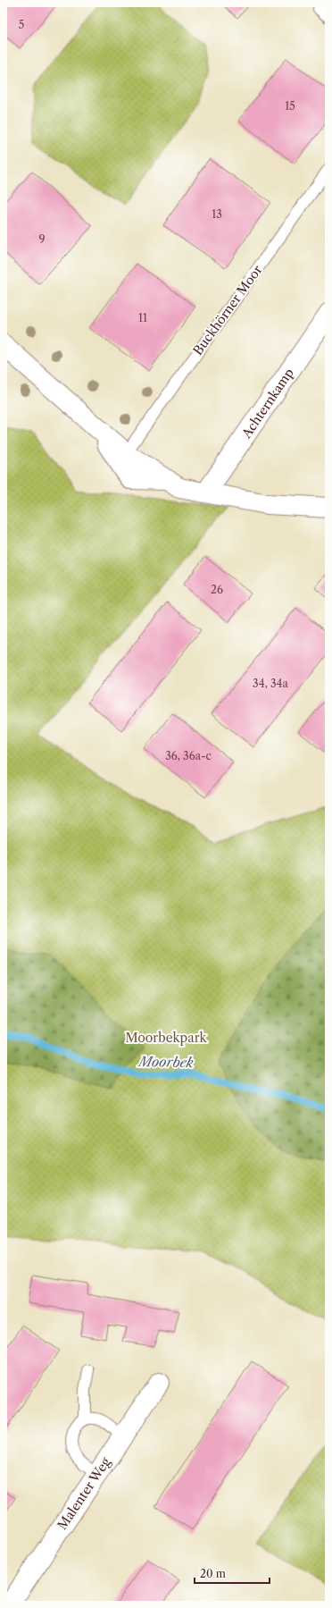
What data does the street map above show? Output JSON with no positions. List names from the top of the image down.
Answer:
{
  "streets": {
    "street": ["Achternkamp", "Malenter Weg"],
    "lane": ["Buckhörner Moor"]
  },
  "water": ["Moorbek"],
  "parks": ["Moorbekpark"],
  "house_numbers": [
    "5",
    "15",
    "13",
    "9",
    "11",
    "26",
    "34, 34a",
    "36, 36a-c"
  ],
  "scale_bar": "20 m"
}
